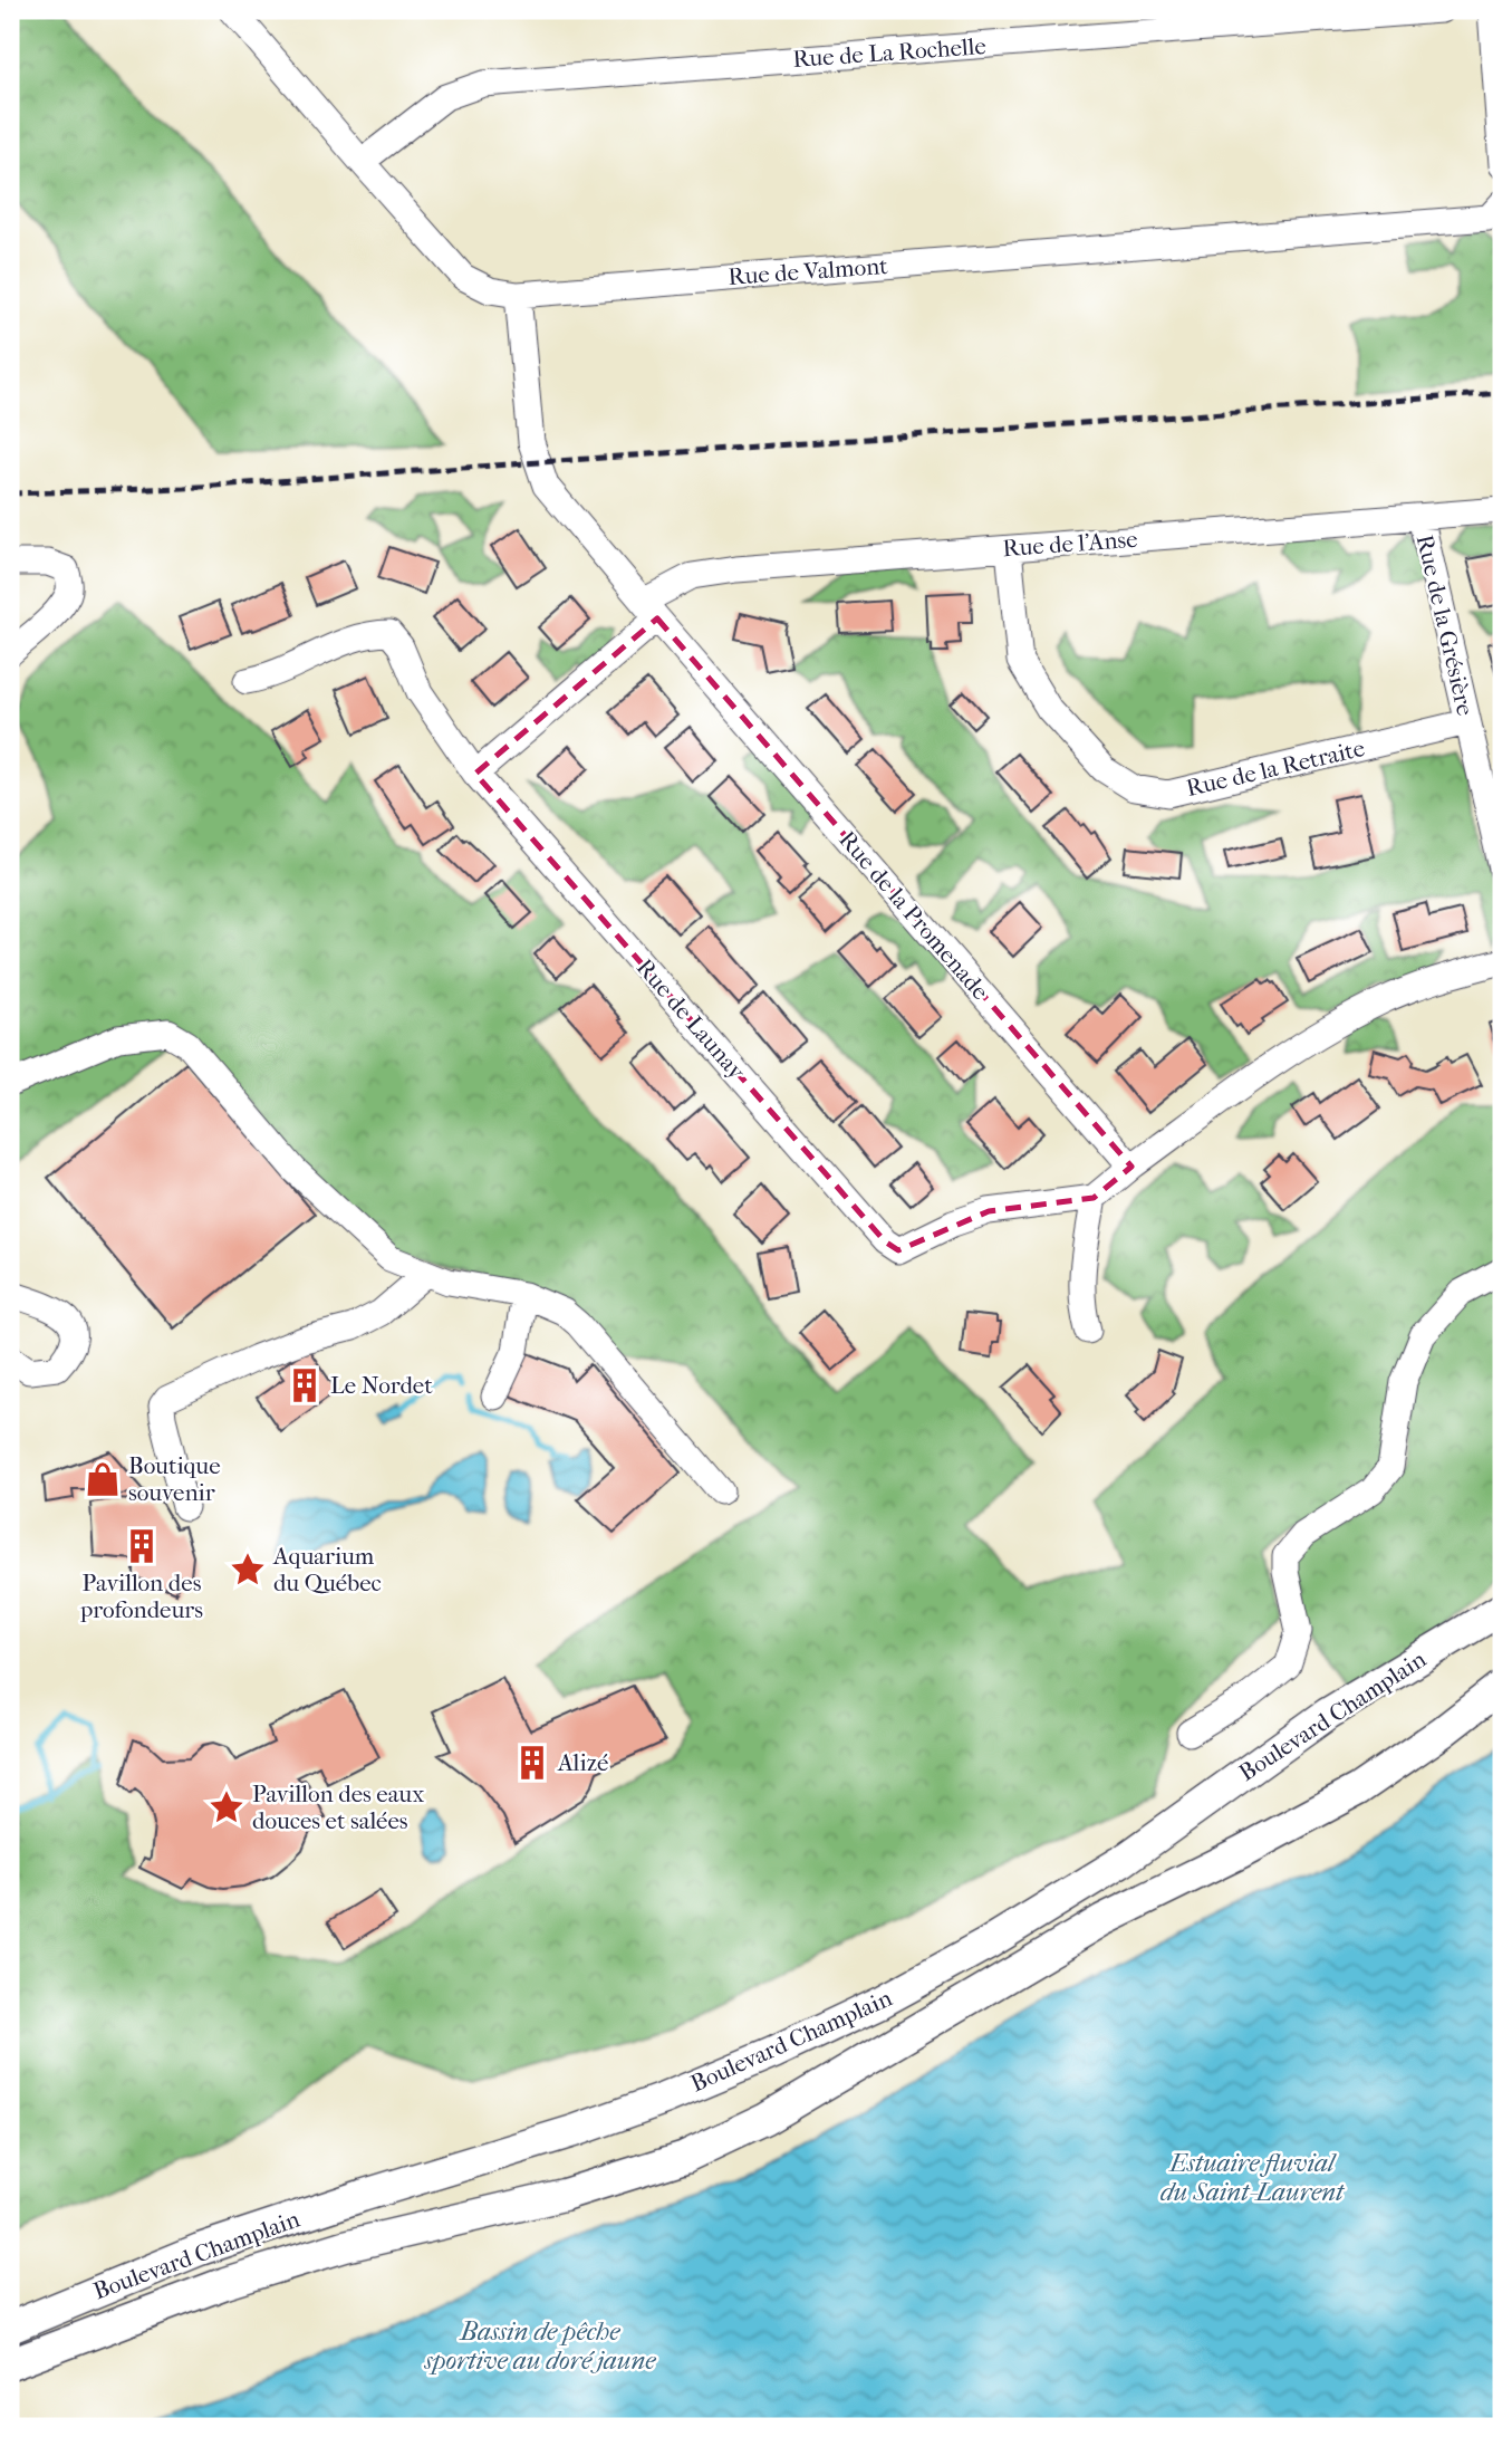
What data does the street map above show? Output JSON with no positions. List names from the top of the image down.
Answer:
{
  "streets": {
    "main road": ["Boulevard Champlain"],
    "street": [
      "Rue de La Rochelle",
      "Rue de Valmont",
      "Rue de l'Anse",
      "Rue de la Grésière",
      "Rue de la Retraite",
      "Rue de la Promenade",
      "Rue de Launay"
    ]
  },
  "crossings": [
    ["Rue de La Rochelle", "Rue de Valmont"],
    ["Rue de Valmont", "Rue de la Promenade"],
    ["Rue de l'Anse", "Rue de la Grésière"],
    ["Rue de l'Anse", "Rue de la Retraite"],
    ["Rue de l'Anse", "Rue de la Promenade"],
    ["Rue de la Grésière", "Rue de la Retraite"]
  ],
  "water": ["Estuaire fluvial du Saint-Laurent", "Bassin de pêche sportive au doré jaune"],
  "places": {
    "building": ["Le Nordet", "Pavillon des profondeurs", "Alizé"],
    "shop": ["Boutique souvenir"],
    "place": ["Aquarium du Québec", "Pavillon des eaux douces et salées"]
  }
}
